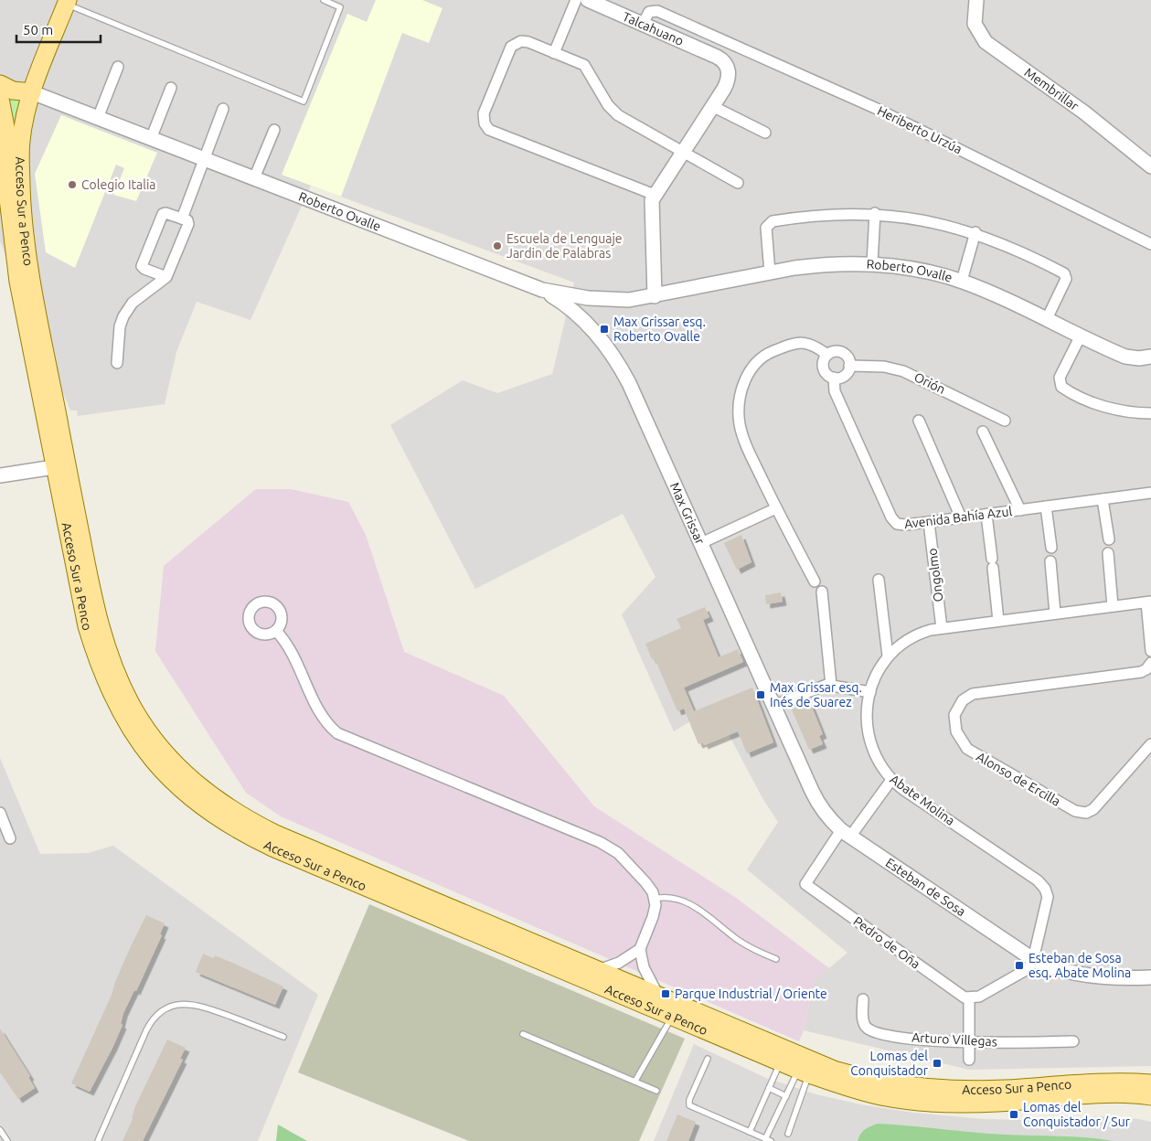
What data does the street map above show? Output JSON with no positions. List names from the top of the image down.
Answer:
{
  "streets": {
    "main road": ["Acceso Sur a Penco"],
    "street": [
      "Talcahuano",
      "Membrillar",
      "Heriberto Urzúa",
      "Roberto Ovalle",
      "Orión",
      "Max Grissar",
      "Avenida Bahía Azul",
      "Ongolmo",
      "Alonso de Ercilla",
      "Abate Molina",
      "Esteban de Sosa",
      "Pedro de Oña",
      "Arturo Villegas"
    ]
  },
  "crossings": [
    ["Talcahuano", "Heriberto Urzúa"],
    ["Acceso Sur a Penco", "Roberto Ovalle"],
    ["Roberto Ovalle", "Max Grissar"],
    ["Orión", "Avenida Bahía Azul"],
    ["Max Grissar", "Esteban de Sosa"],
    ["Avenida Bahía Azul", "Ongolmo"],
    ["Ongolmo", "Abate Molina"],
    ["Abate Molina", "Esteban de Sosa"],
    ["Esteban de Sosa", "Pedro de Oña"]
  ],
  "places": {
    "other": ["Colegio Italia", "Escuela de Lenguaje Jardin de Palabras"],
    "transit": [
      "Max Grissar esq. Roberto Ovalle",
      "Max Grissar esq. Inés de Suarez",
      "Esteban de Sosa esq. Abate Molina",
      "Parque Industrial / Oriente",
      "Lomas del Conquistador",
      "Lomas del Conquistador / Sur"
    ]
  },
  "scale_bar": "50 m"
}
